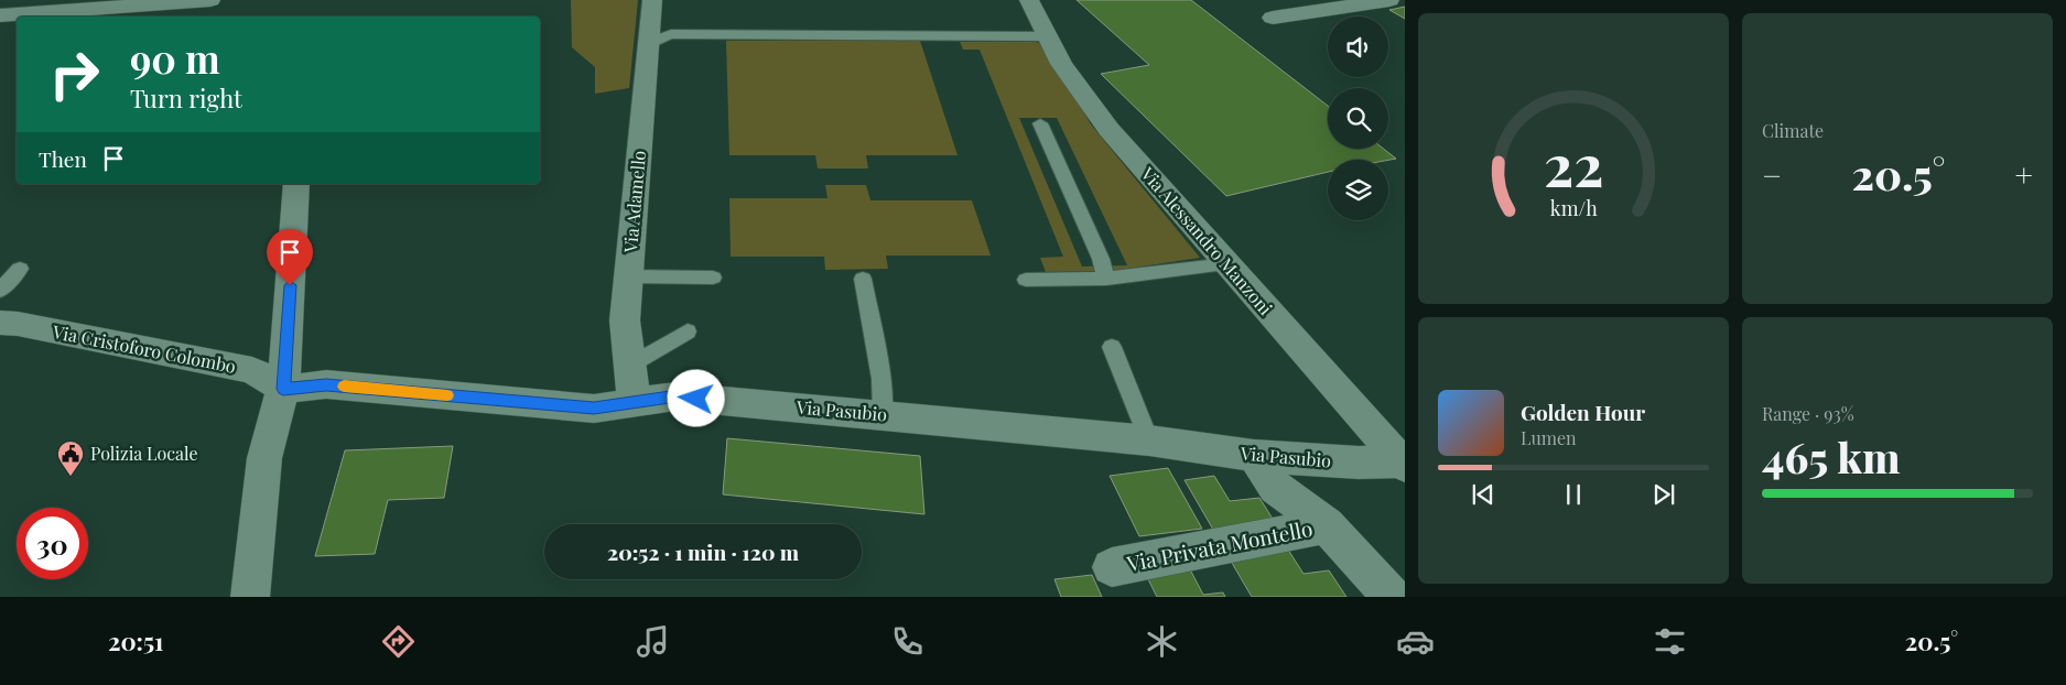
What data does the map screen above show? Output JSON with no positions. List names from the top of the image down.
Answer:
{
  "streets": {
    "street": [
      "Via Adamello",
      "Via Alessandro Manzoni",
      "Via Cristoforo Colombo",
      "Via Pasubio",
      "Via Privata Montello"
    ]
  },
  "crossings": [
    ["Via Adamello", "Via Pasubio"],
    ["Via Alessandro Manzoni", "Via Pasubio"],
    ["Via Cristoforo Colombo", "Via Pasubio"]
  ],
  "places": {
    "public building": ["Polizia Locale"]
  },
  "page": {
    "tile": [
      "Climate",
      ["Range · 93%", "465 km"]
    ],
    "turn": ["90 m", "Turn right"],
    "then": "Then",
    "heat": ["−", "20.5°", "+"],
    "song": ["Golden Hour", "Lumen"],
    "limit": "30",
    "trip": "20:52 · 1 min · 120 m",
    "tabs": ["20:51", "20.5°"],
    "gauge": ["22", "km/h"]
  }
}
